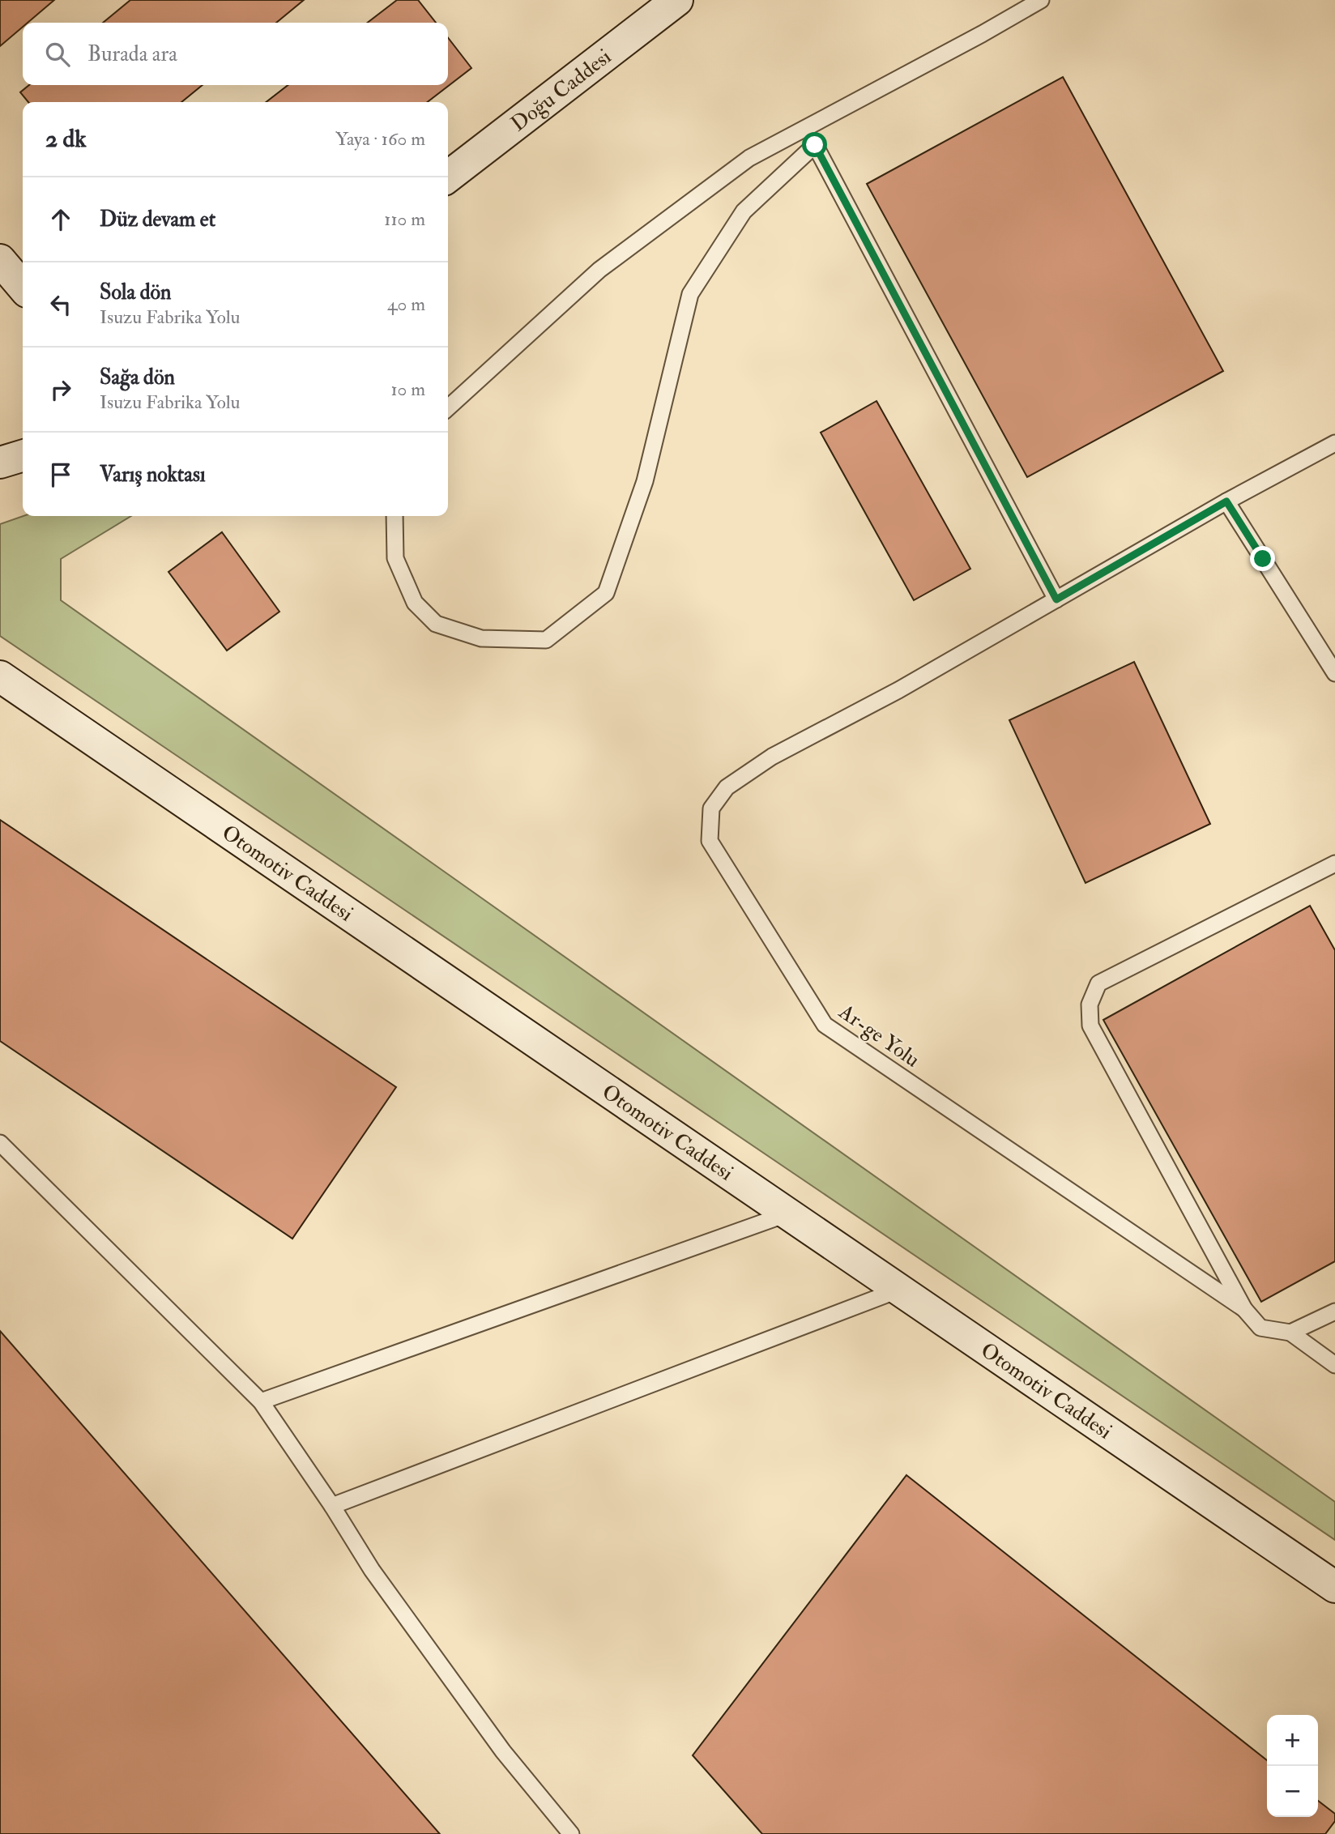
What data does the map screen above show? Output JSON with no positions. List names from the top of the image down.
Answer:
{
  "streets": {
    "street": ["Doğu Caddesi", "Otomotiv Caddesi"],
    "lane": ["Ar-ge Yolu"]
  },
  "page": {
    "search": "Burada ara",
    "heading": ["2 dk", "Yaya · 160 m"],
    "list": [
      ["Düz devam et", "110 m"],
      ["Sola dön", "Isuzu Fabrika Yolu", "40 m"],
      ["Sağa dön", "Isuzu Fabrika Yolu", "10 m"],
      "Varış noktası"
    ],
    "map_buttons": ["+", "−"]
  }
}
